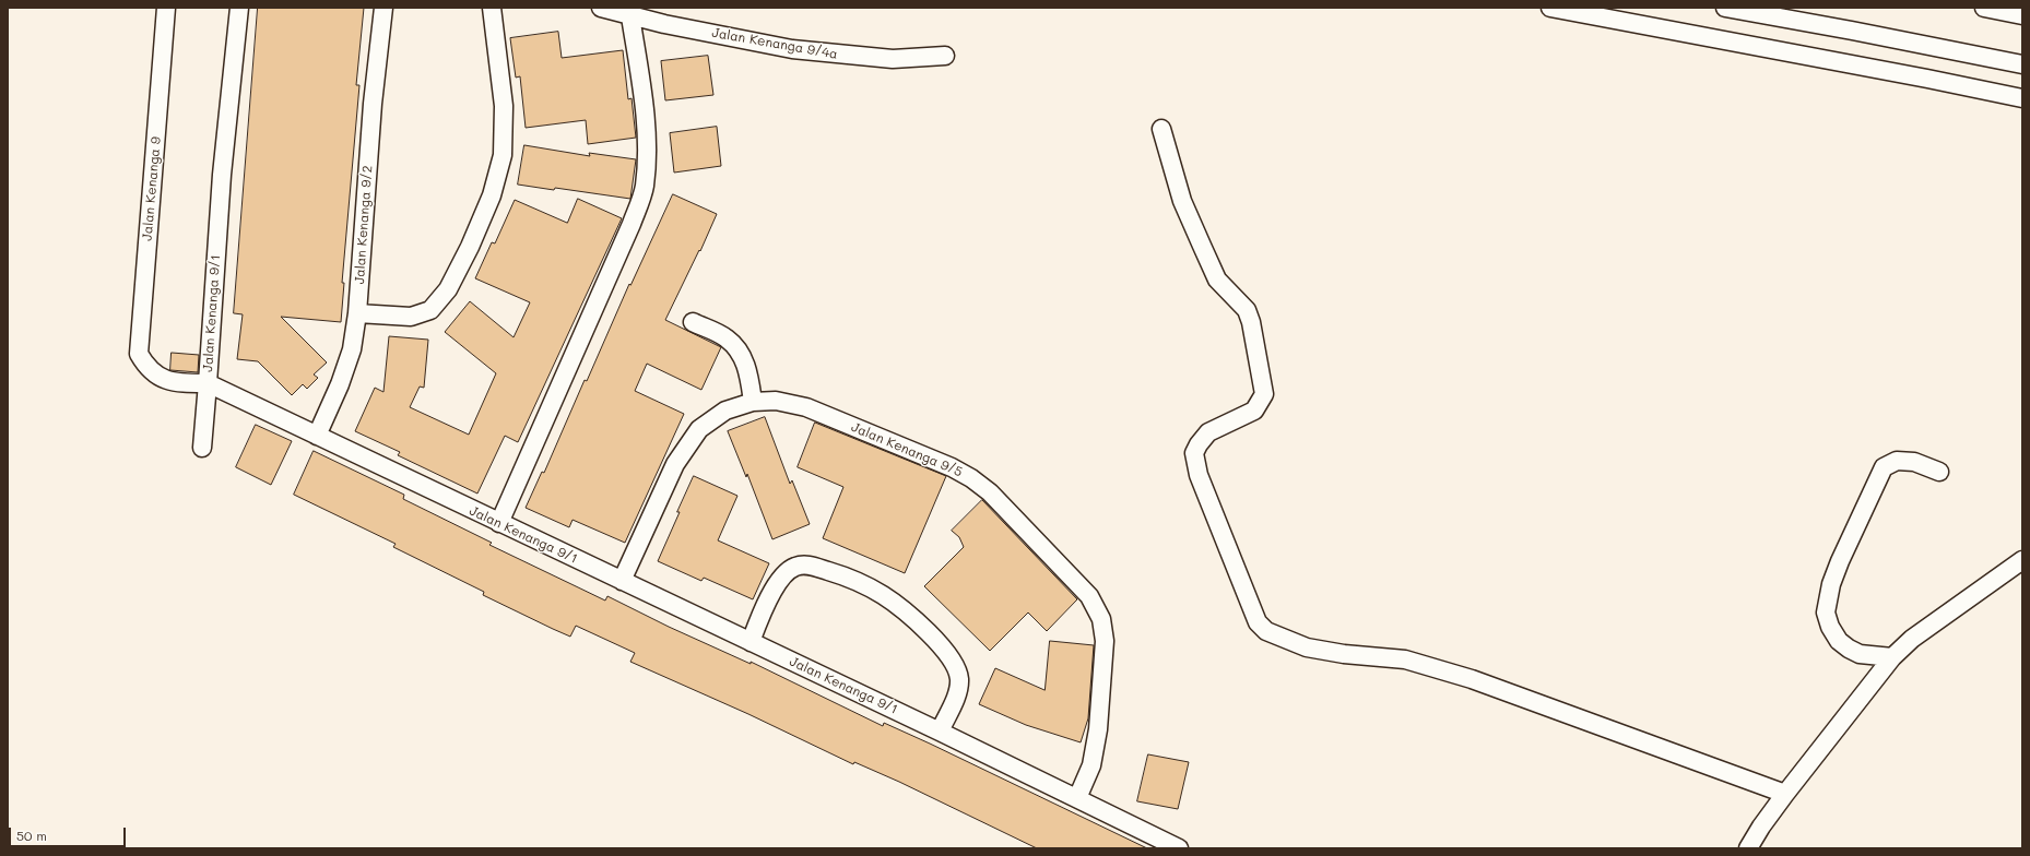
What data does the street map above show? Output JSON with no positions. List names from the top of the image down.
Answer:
{
  "streets": {
    "street": [
      "Jalan Kenanga 9/4a",
      "Jalan Kenanga 9",
      "Jalan Kenanga 9/2",
      "Jalan Kenanga 9/1",
      "Jalan Kenanga 9/5"
    ]
  },
  "crossings": [
    ["Jalan Kenanga 9", "Jalan Kenanga 9/1"],
    ["Jalan Kenanga 9/2", "Jalan Kenanga 9/1"],
    ["Jalan Kenanga 9/1", "Jalan Kenanga 9/5"]
  ],
  "scale_bar": "50 m"
}
